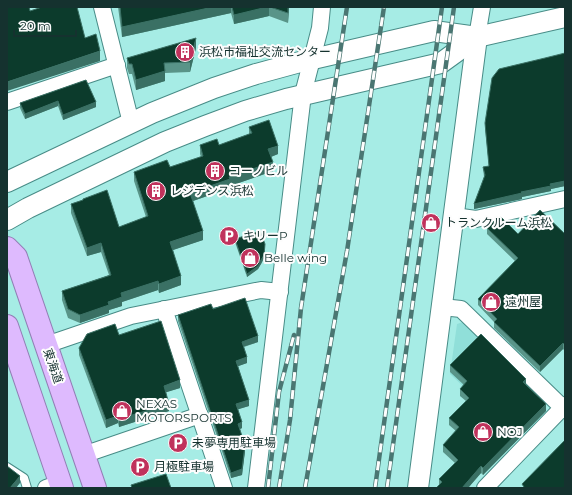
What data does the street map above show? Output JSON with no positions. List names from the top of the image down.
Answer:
{
  "streets": {
    "highway": ["東海道"]
  },
  "places": {
    "building": ["浜松市福祉交流センター", "コーノビル", "レジデンス浜松"],
    "shop": [
      "トランクルーム浜松",
      "Belle wing",
      "遠州屋",
      "NEXAS MOTORSPORTS",
      "NOJ"
    ],
    "parking": ["キリーP", "未夢専用駐車場", "月極駐車場"]
  },
  "scale_bar": "20 m"
}
